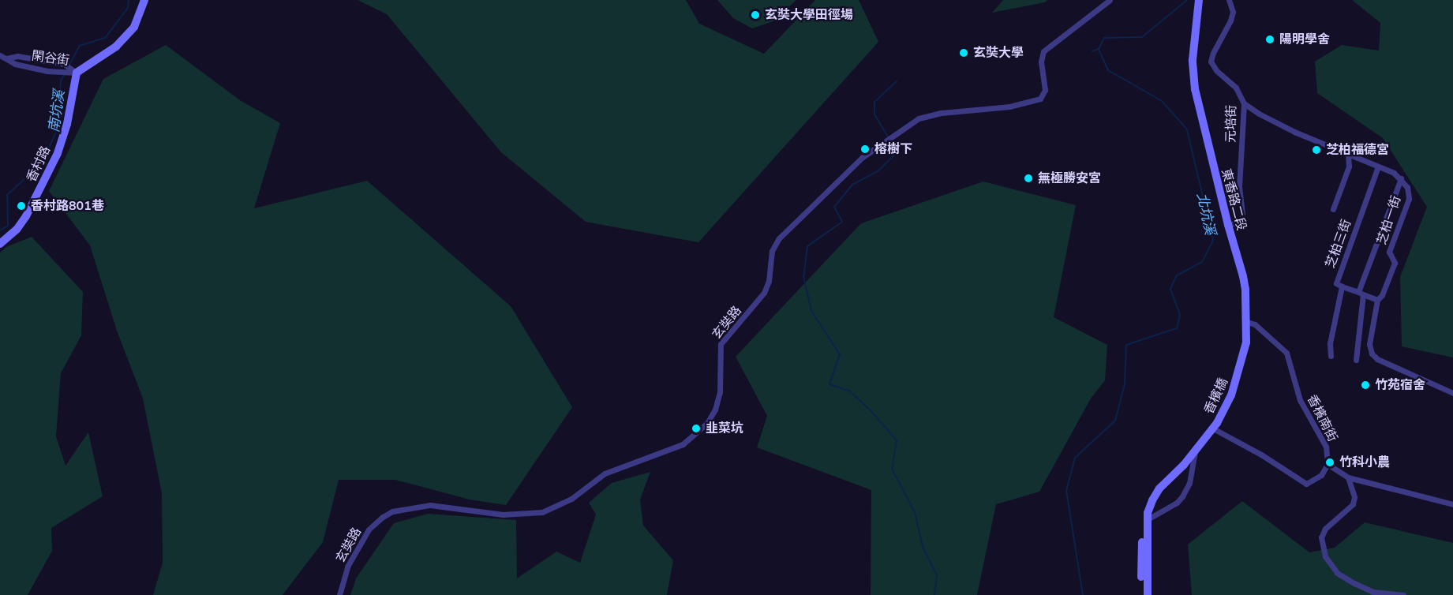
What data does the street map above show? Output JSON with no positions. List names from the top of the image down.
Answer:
{
  "streets": {
    "street": [
      "閑谷街",
      "元培街",
      "香村路",
      "東香路二段",
      "芝柏一街",
      "芝柏三街",
      "玄奘路",
      "香檳橋",
      "香檳南街"
    ]
  },
  "crossings": [
    ["閑谷街", "香村路"],
    ["元培街", "東香路二段"],
    ["元培街", "芝柏一街"],
    ["東香路二段", "香檳橋"],
    ["東香路二段", "香檳南街"],
    ["芝柏一街", "芝柏三街"]
  ],
  "water": ["南坑溪", "北坑溪"],
  "places": [
    "玄奘大學田徑場",
    "陽明學舍",
    "玄奘大學",
    "榕樹下",
    "芝柏福德宮",
    "無極勝安宮",
    "香村路801巷",
    "竹苑宿舍",
    "韭菜坑",
    "竹科小農"
  ]
}
